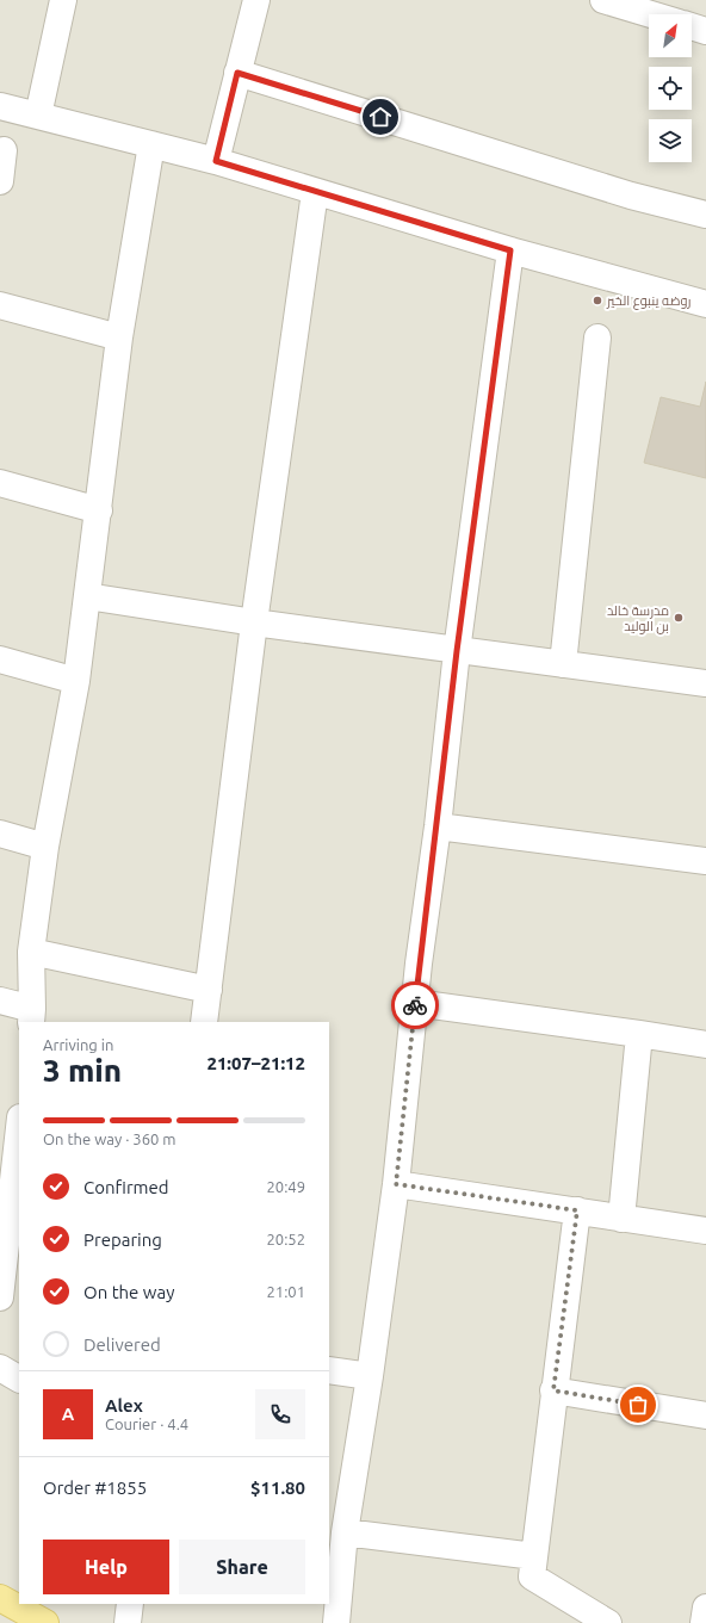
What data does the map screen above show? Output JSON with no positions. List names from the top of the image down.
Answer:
{
  "places": ["روضه ينبوع الخير", "مدرسة خالد بن الوليد"],
  "north": "top right",
  "page": {
    "heading": ["3 min", "Arriving in", "21:07–21:12"],
    "panel": [
      "Alex",
      "Courier · 4.4",
      "Order #1855",
      "$11.80"
    ],
    "bar": "On the way · 360 m",
    "list": [
      ["Confirmed", "20:49"],
      ["Preparing", "20:52"],
      ["On the way", "21:01"],
      "Delivered"
    ],
    "round": "A",
    "buttons": ["Help", "Share"]
  }
}
